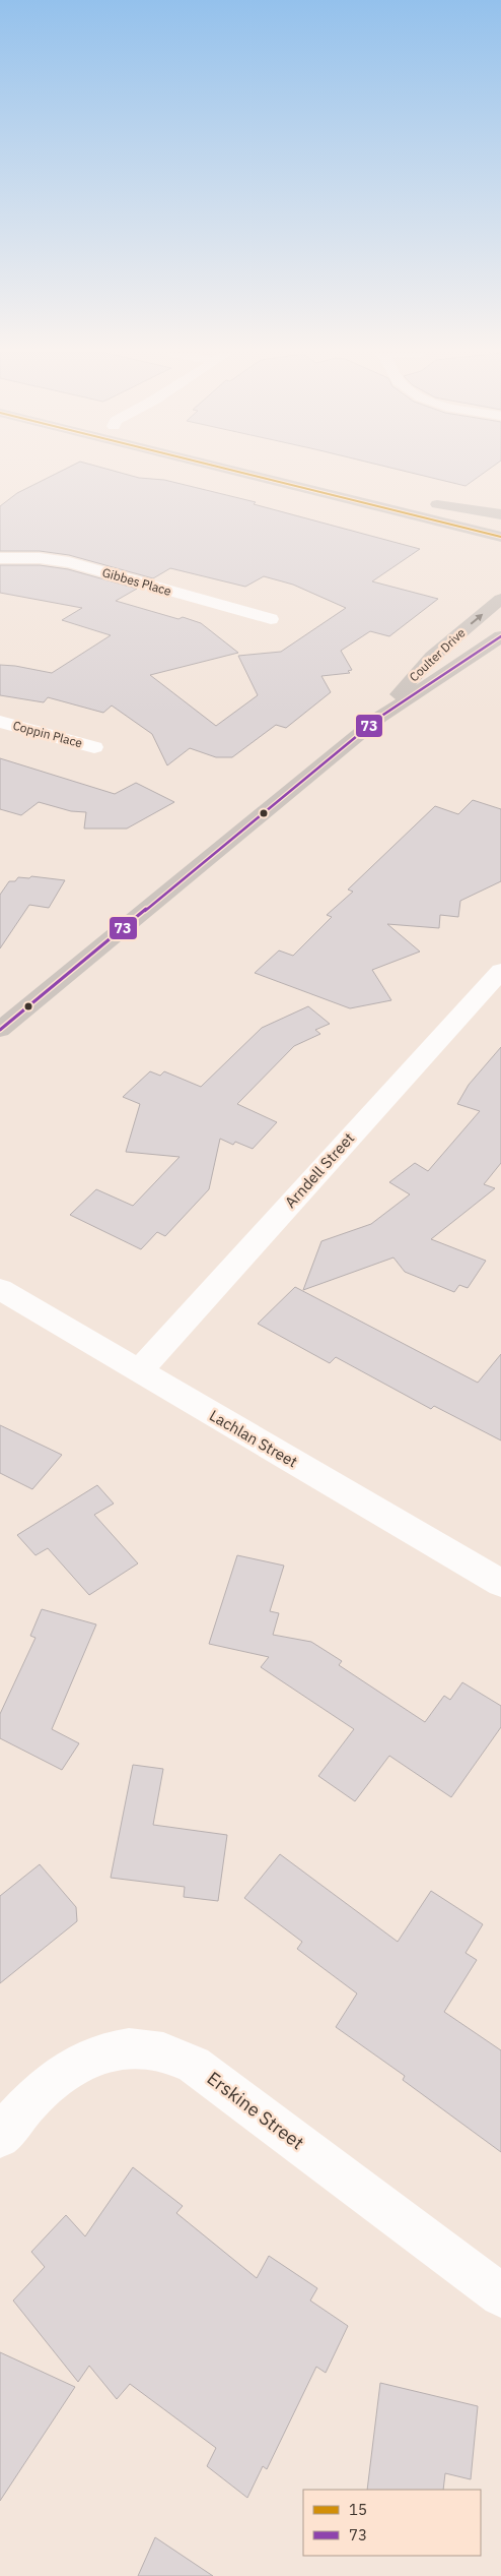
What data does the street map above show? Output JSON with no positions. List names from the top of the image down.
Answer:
{
  "streets": {
    "main road": ["Coulter Drive"],
    "street": [
      "Gibbes Place",
      "Coppin Place",
      "Arndell Street",
      "Lachlan Street",
      "Erskine Street"
    ]
  },
  "crossings": [
    ["Arndell Street", "Lachlan Street"]
  ],
  "lines": ["transit line 15", "transit line 73"],
  "legend": ["15", "73"]
}
